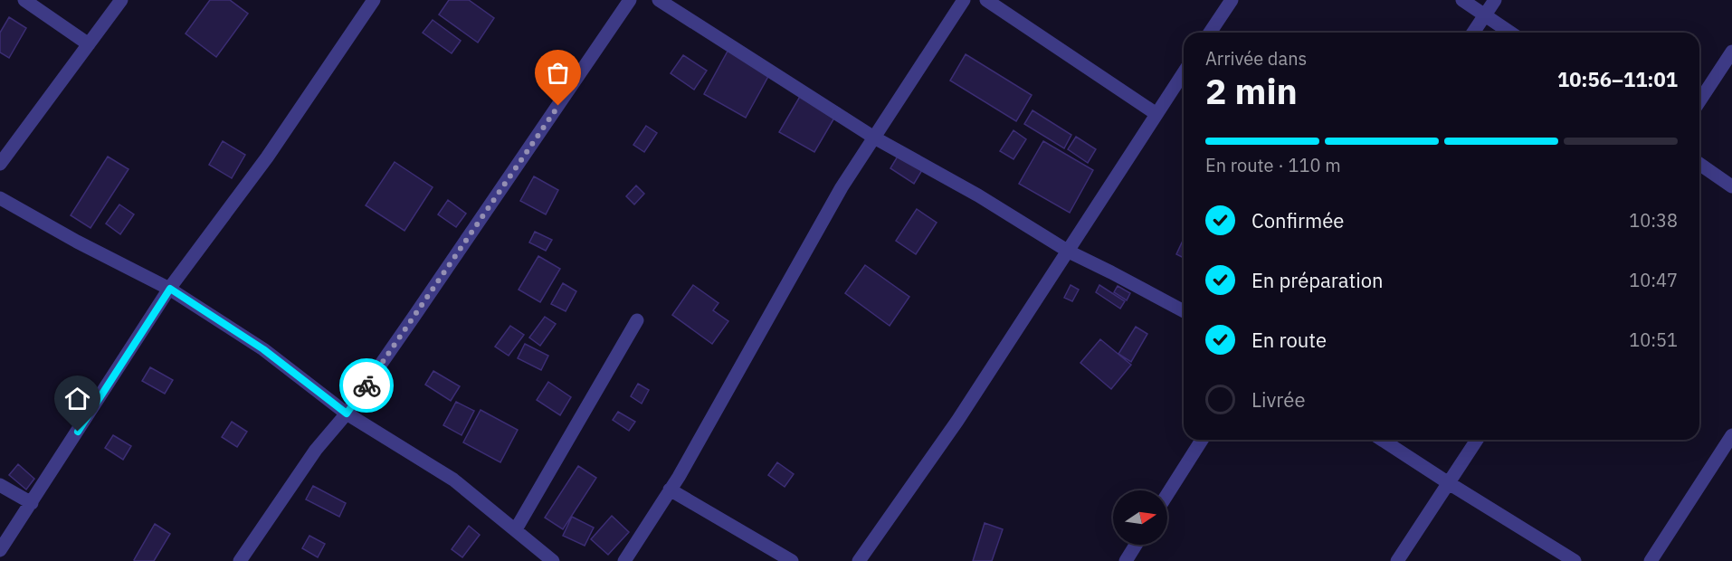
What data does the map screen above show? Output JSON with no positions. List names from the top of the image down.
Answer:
{
  "north": "right",
  "page": {
    "heading": ["2 min", "Arrivée dans", "10:56–11:01"],
    "bar": "En route · 110 m",
    "list": [
      ["Confirmée", "10:38"],
      ["En préparation", "10:47"],
      ["En route", "10:51"],
      "Livrée"
    ]
  }
}
